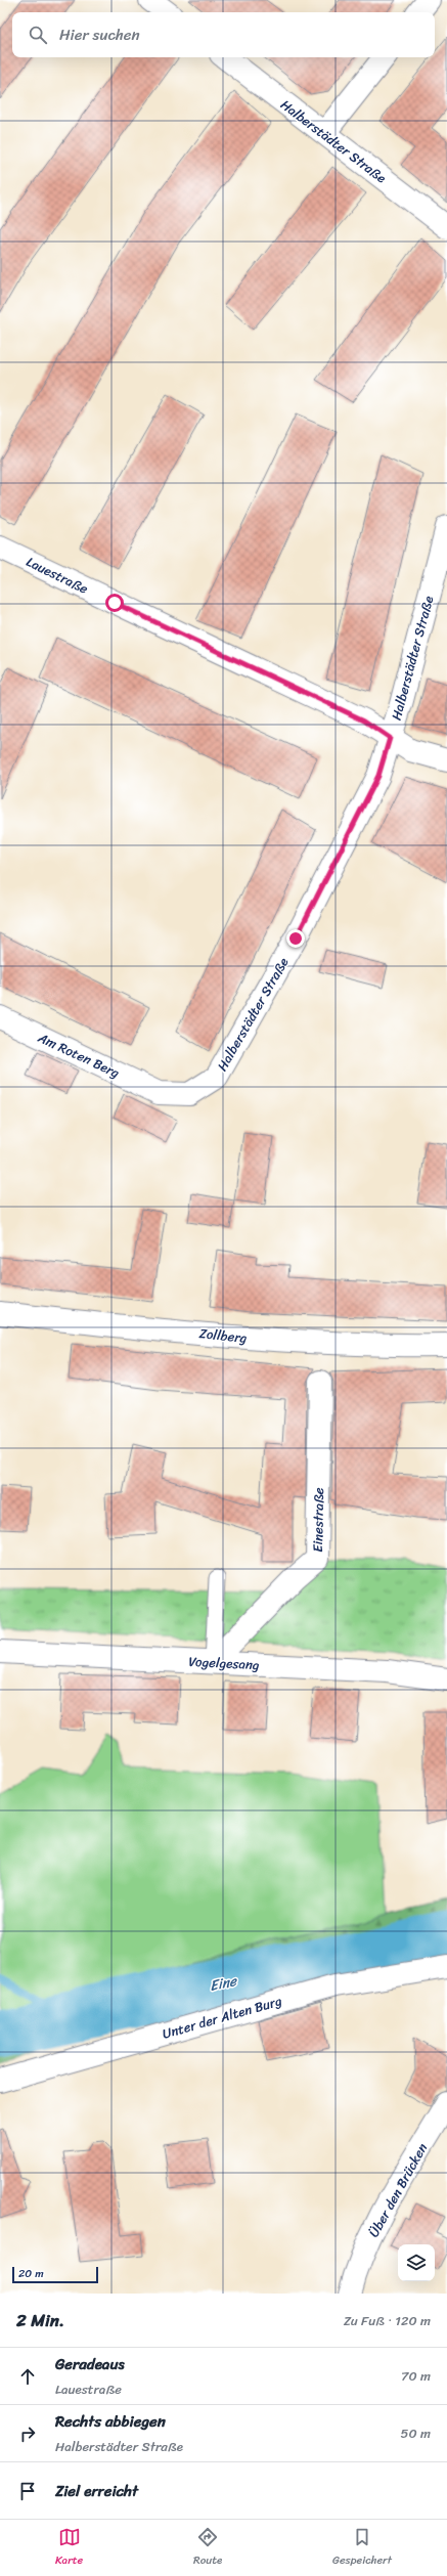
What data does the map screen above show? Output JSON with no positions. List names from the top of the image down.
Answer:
{
  "streets": {
    "street": [
      "Halberstädter Straße",
      "Lauestraße",
      "Am Roten Berg",
      "Zollberg",
      "Einestraße",
      "Vogelgesang",
      "Unter der Alten Burg",
      "Über den Brücken"
    ]
  },
  "crossings": [
    ["Halberstädter Straße", "Lauestraße"],
    ["Halberstädter Straße", "Am Roten Berg"],
    ["Einestraße", "Vogelgesang"]
  ],
  "water": ["Eine"],
  "scale_bar": "20 m",
  "page": {
    "search": "Hier suchen",
    "scale": "20 m",
    "heading": ["2 Min.", "Zu Fuß · 120 m"],
    "list": [
      ["Geradeaus", "Lauestraße", "70 m"],
      ["Rechts abbiegen", "Halberstädter Straße", "50 m"],
      "Ziel erreicht"
    ],
    "nav": ["Karte", "Route", "Gespeichert"]
  }
}
